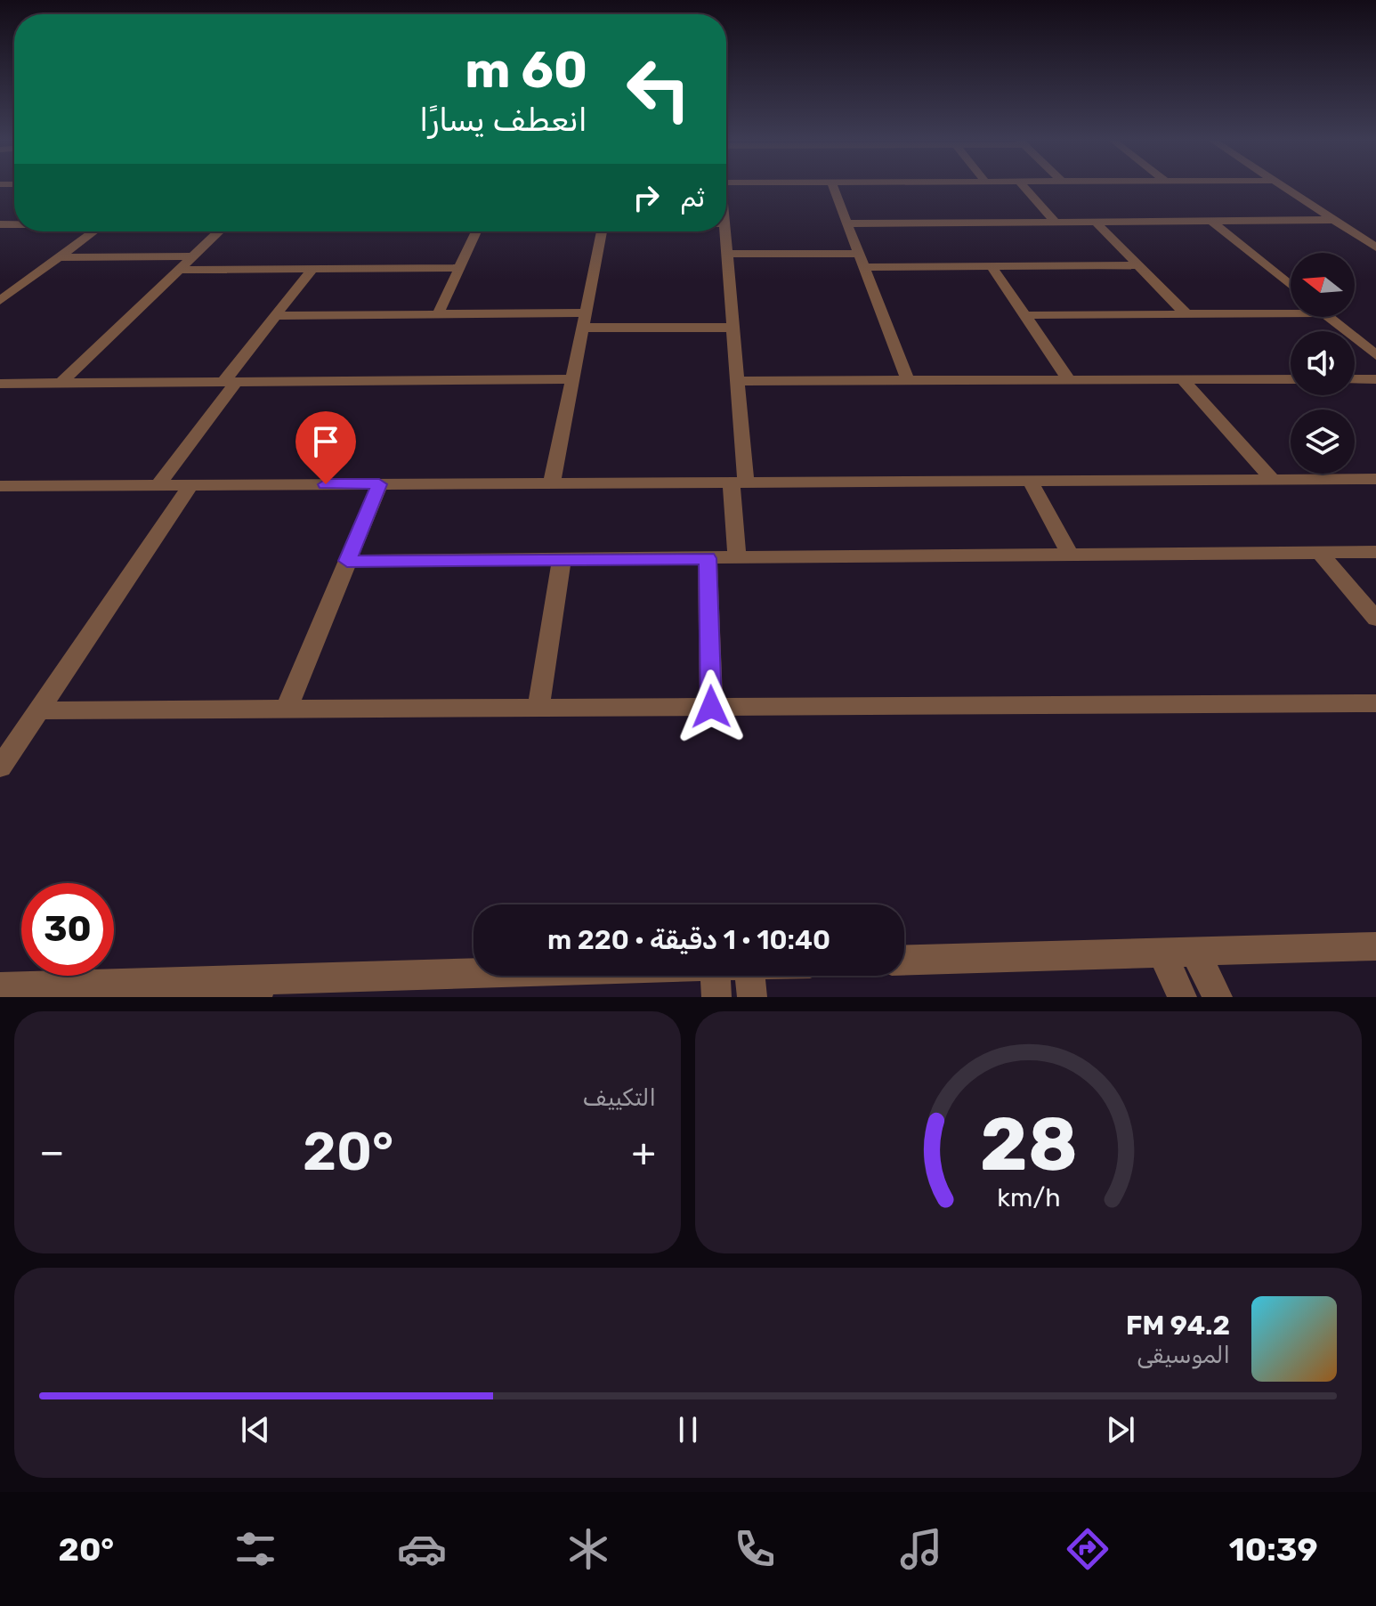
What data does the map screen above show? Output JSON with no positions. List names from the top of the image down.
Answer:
{
  "north": "left",
  "page": {
    "turn": ["60 m", "انعطف يسارًا"],
    "then": "ثم",
    "limit": "30",
    "trip": "10:40 · 1 دقيقة · 220 m",
    "tile": "التكييف",
    "heat": ["−", "20°", "+"],
    "song": ["94.2 FM", "الموسيقى"],
    "tabs": ["10:39", "20°"],
    "gauge": ["28", "km/h"]
  }
}
